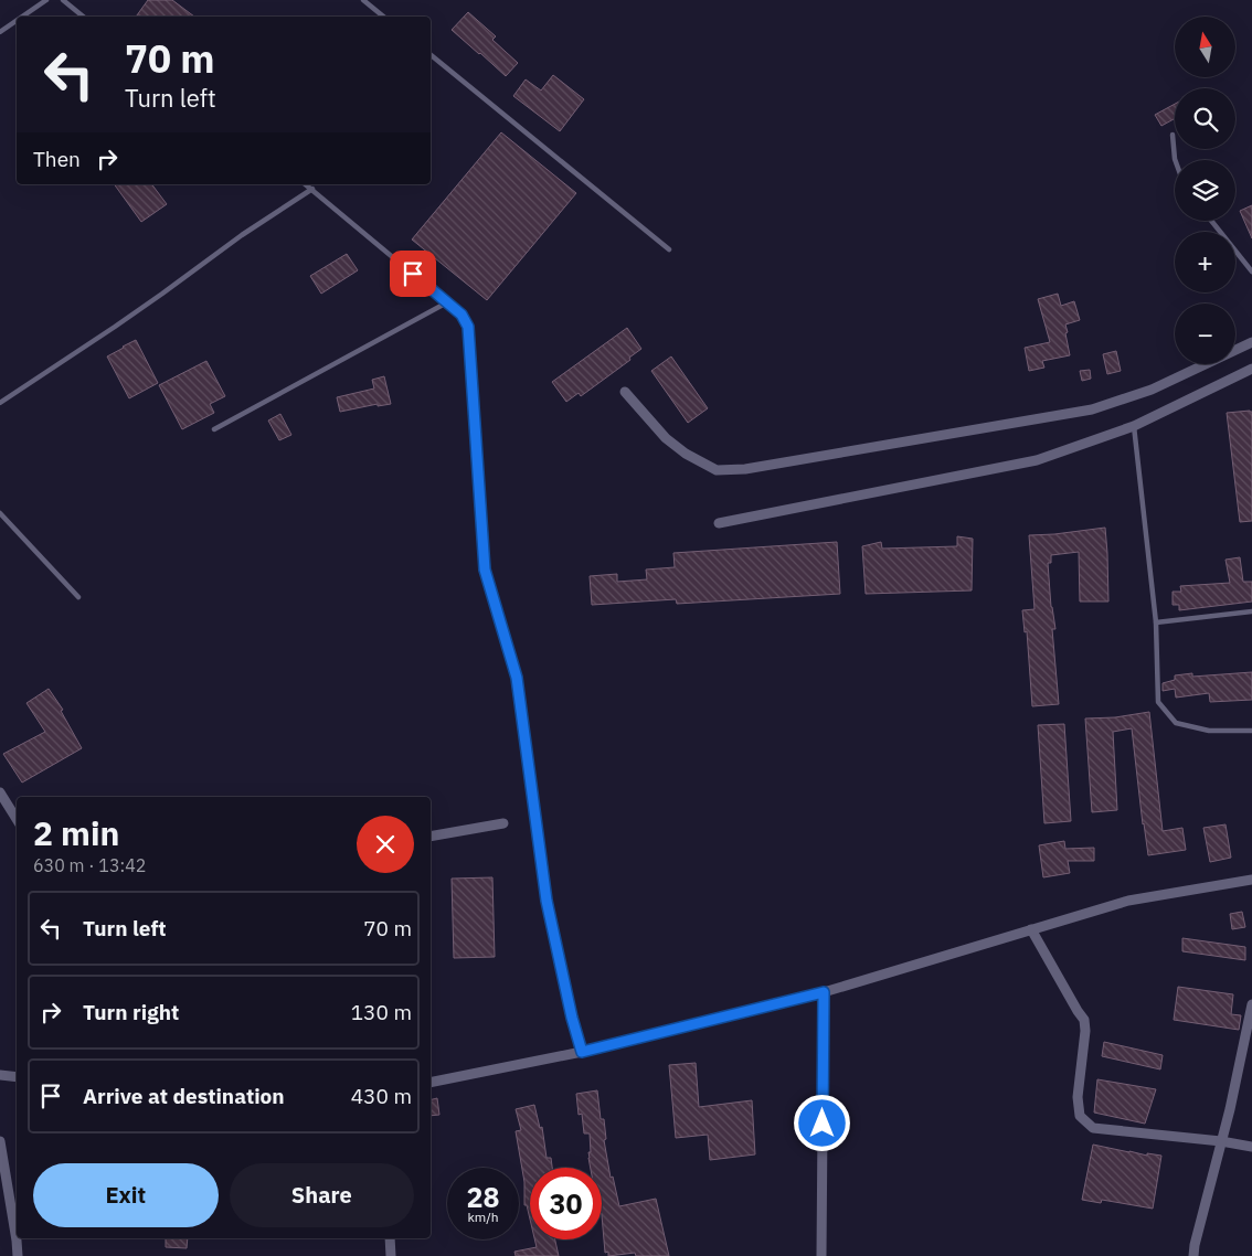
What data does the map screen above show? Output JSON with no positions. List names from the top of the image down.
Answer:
{
  "north": "top",
  "page": {
    "map_buttons": ["+", "−"],
    "turn": ["70 m", "Turn left"],
    "then": "Then",
    "heading": ["2 min", "630 m · 13:42"],
    "list": [
      {
        "name": "Turn left",
        "value": "70 m"
      },
      {
        "name": "Turn right",
        "value": "130 m"
      },
      {
        "name": "Arrive at destination",
        "value": "430 m"
      }
    ],
    "buttons": ["Exit", "Share"],
    "speed": "28 km/h",
    "limit": "30"
  }
}
